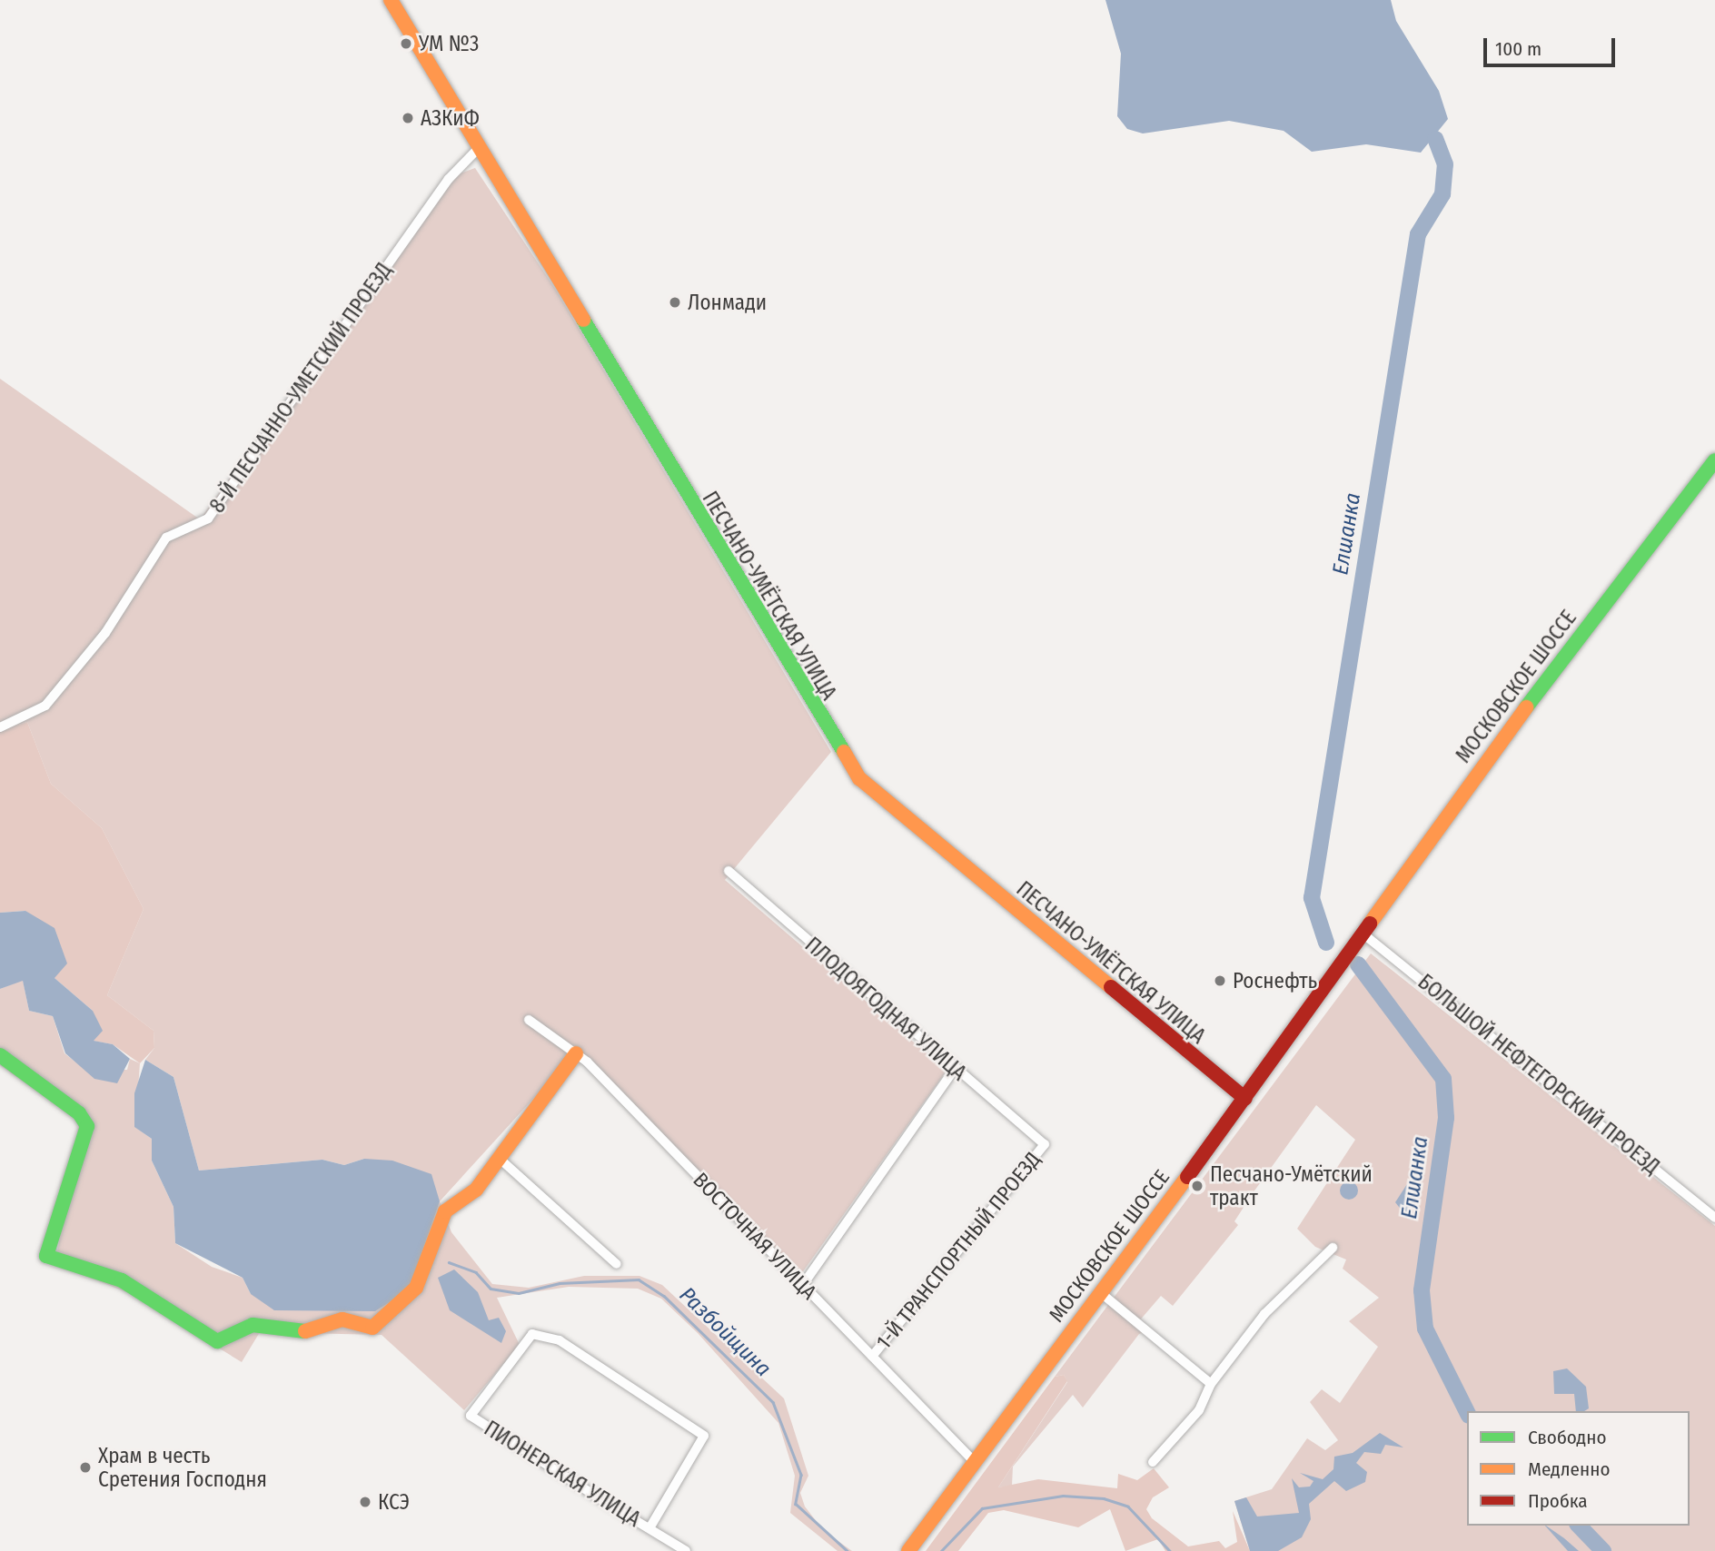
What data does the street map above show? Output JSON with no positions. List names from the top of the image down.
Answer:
{
  "streets": {
    "main road": ["ПЕСЧАНО-УМЁТСКАЯ УЛИЦА", "МОСКОВСКОЕ ШОССЕ"],
    "street": [
      "8-Й ПЕСЧАННО-УМЕТСКИЙ ПРОЕЗД",
      "ПЛОДОЯГОДНАЯ УЛИЦА",
      "БОЛЬШОЙ НЕФТЕГОРСКИЙ ПРОЕЗД",
      "ВОСТОЧНАЯ УЛИЦА",
      "1-Й ТРАНСПОРТНЫЙ ПРОЕЗД",
      "ПИОНЕРСКАЯ УЛИЦА"
    ]
  },
  "crossings": [
    ["8-Й ПЕСЧАННО-УМЕТСКИЙ ПРОЕЗД", "ПЕСЧАНО-УМЁТСКАЯ УЛИЦА"],
    ["ПЕСЧАНО-УМЁТСКАЯ УЛИЦА", "МОСКОВСКОЕ ШОССЕ"],
    ["МОСКОВСКОЕ ШОССЕ", "БОЛЬШОЙ НЕФТЕГОРСКИЙ ПРОЕЗД"],
    ["МОСКОВСКОЕ ШОССЕ", "ВОСТОЧНАЯ УЛИЦА"],
    ["ПЛОДОЯГОДНАЯ УЛИЦА", "1-Й ТРАНСПОРТНЫЙ ПРОЕЗД"],
    ["ВОСТОЧНАЯ УЛИЦА", "1-Й ТРАНСПОРТНЫЙ ПРОЕЗД"]
  ],
  "water": ["Елшанка", "Разбойщина"],
  "places": [
    "УМ №3",
    "АЗКиФ",
    "Лонмади",
    "Роснефть",
    "Песчано-Умётский тракт",
    "Храм в честь Сретения Господня",
    "КСЭ"
  ],
  "legend": ["Свободно", "Медленно", "Пробка"],
  "scale_bar": "100 m"
}
